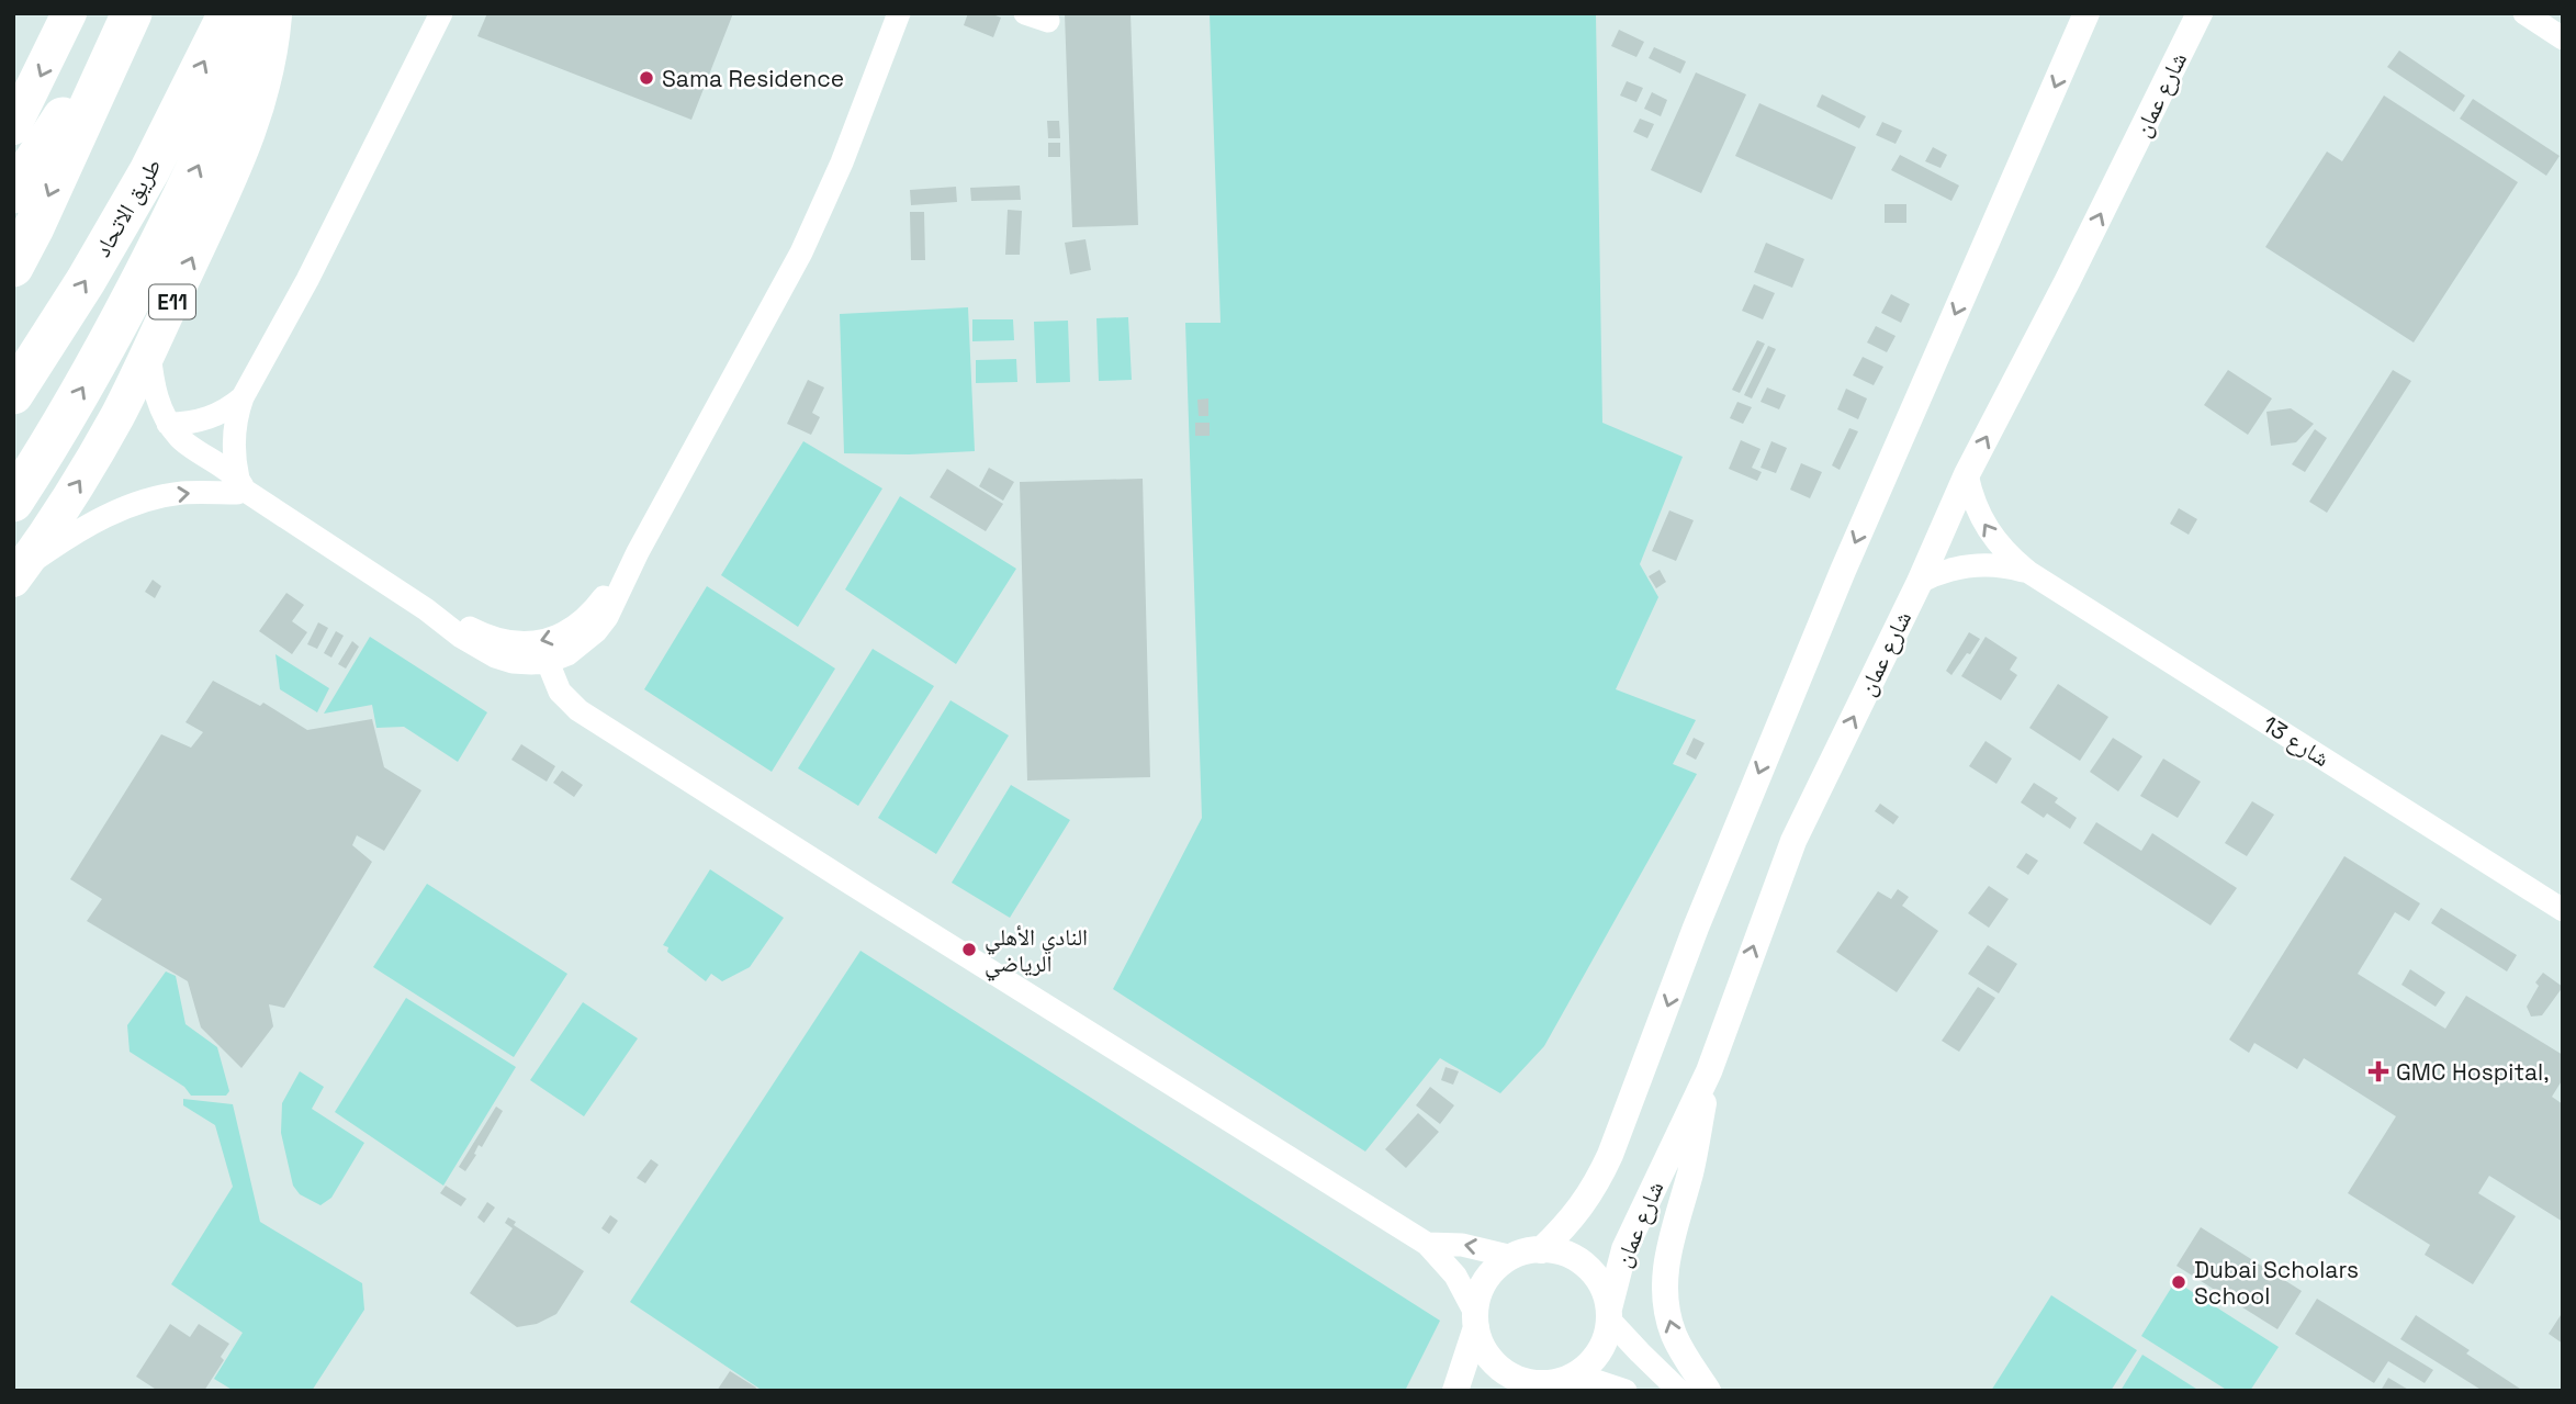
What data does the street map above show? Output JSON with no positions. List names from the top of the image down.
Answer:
{
  "streets": {
    "highway": ["طريق الاتحاد"],
    "main road": ["E11"],
    "street": ["شارع عمان", "شارع 13"]
  },
  "crossings": [
    ["شارع عمان", "شارع 13"]
  ],
  "places": {
    "other": ["Sama Residence", "النادي الأهلي الرياضي", "Dubai Scholars School"],
    "health": ["GMC Hospital,"]
  }
}
